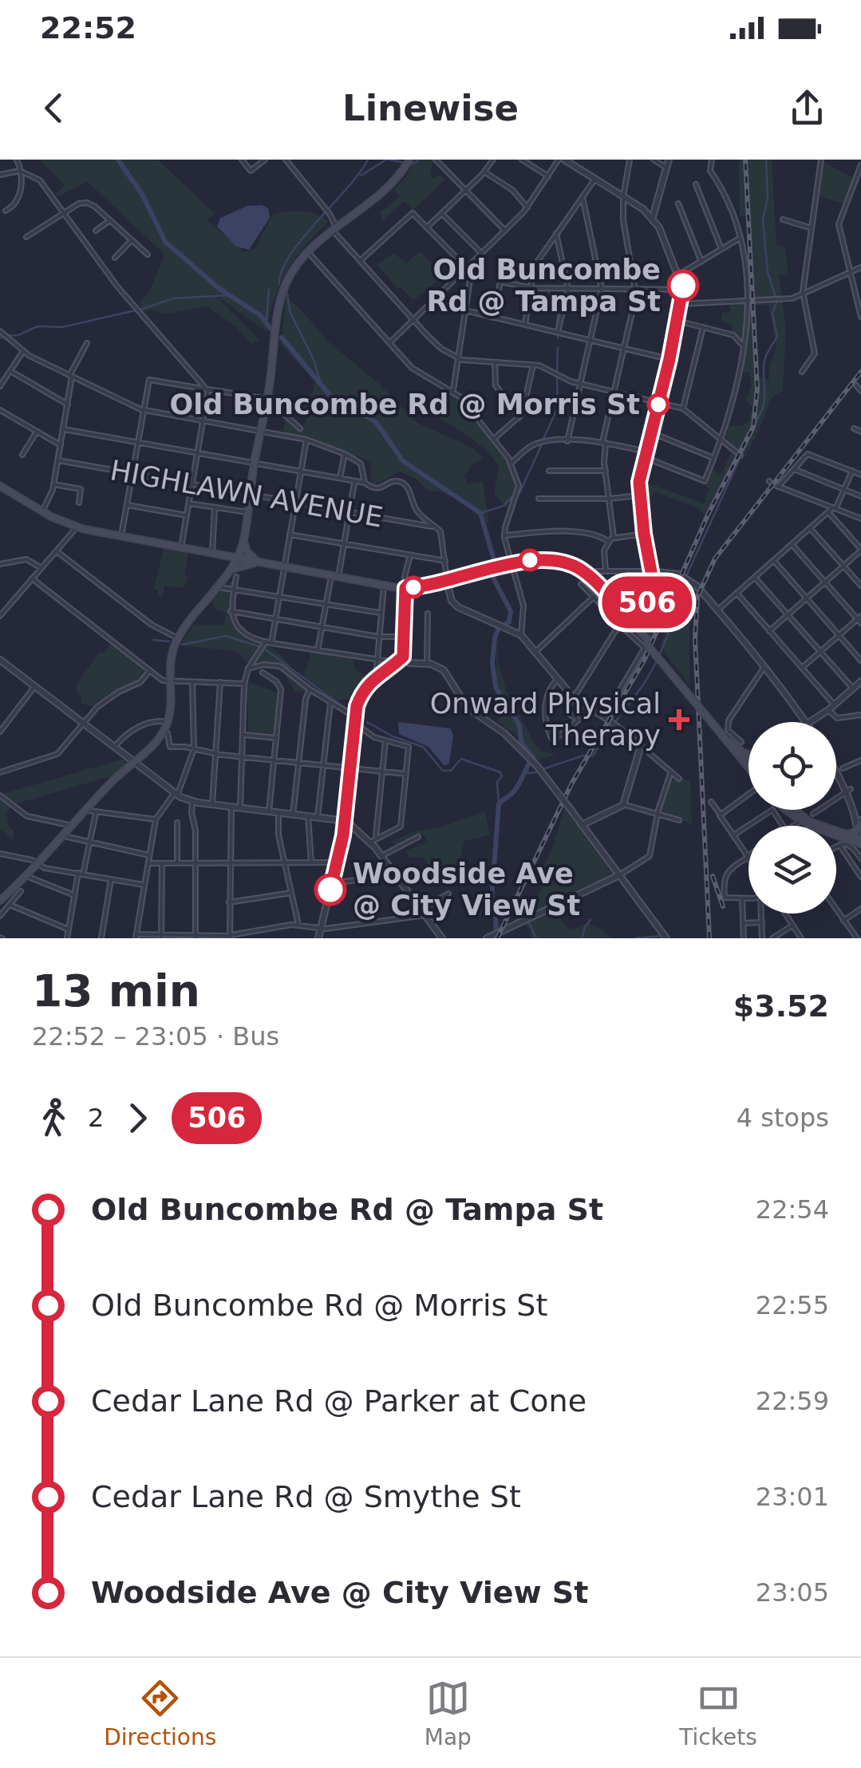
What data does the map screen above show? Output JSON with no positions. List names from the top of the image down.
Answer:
{
  "streets": {
    "street": ["HIGHLAWN AVENUE"]
  },
  "places": {
    "other": ["Old Buncombe Rd @ Tampa St", "Old Buncombe Rd @ Morris St", "Woodside Ave @ City View St"],
    "health": ["Onward Physical Therapy"]
  },
  "lines": ["bus line 506"],
  "page": {
    "status": "22:52",
    "header": "Linewise",
    "on_map": "506",
    "heading": ["13 min", "22:52 – 23:05 · Bus", "$3.52"],
    "legs": ["2", "506", "4 stops"],
    "list": [
      {
        "name": "Old Buncombe Rd @ Tampa St",
        "value": "22:54"
      },
      {
        "name": "Old Buncombe Rd @ Morris St",
        "value": "22:55"
      },
      {
        "name": "Cedar Lane Rd @ Parker at Cone",
        "value": "22:59"
      },
      {
        "name": "Cedar Lane Rd @ Smythe St",
        "value": "23:01"
      },
      {
        "name": "Woodside Ave @ City View St",
        "value": "23:05"
      }
    ],
    "tabs": ["Directions", "Map", "Tickets"]
  }
}
